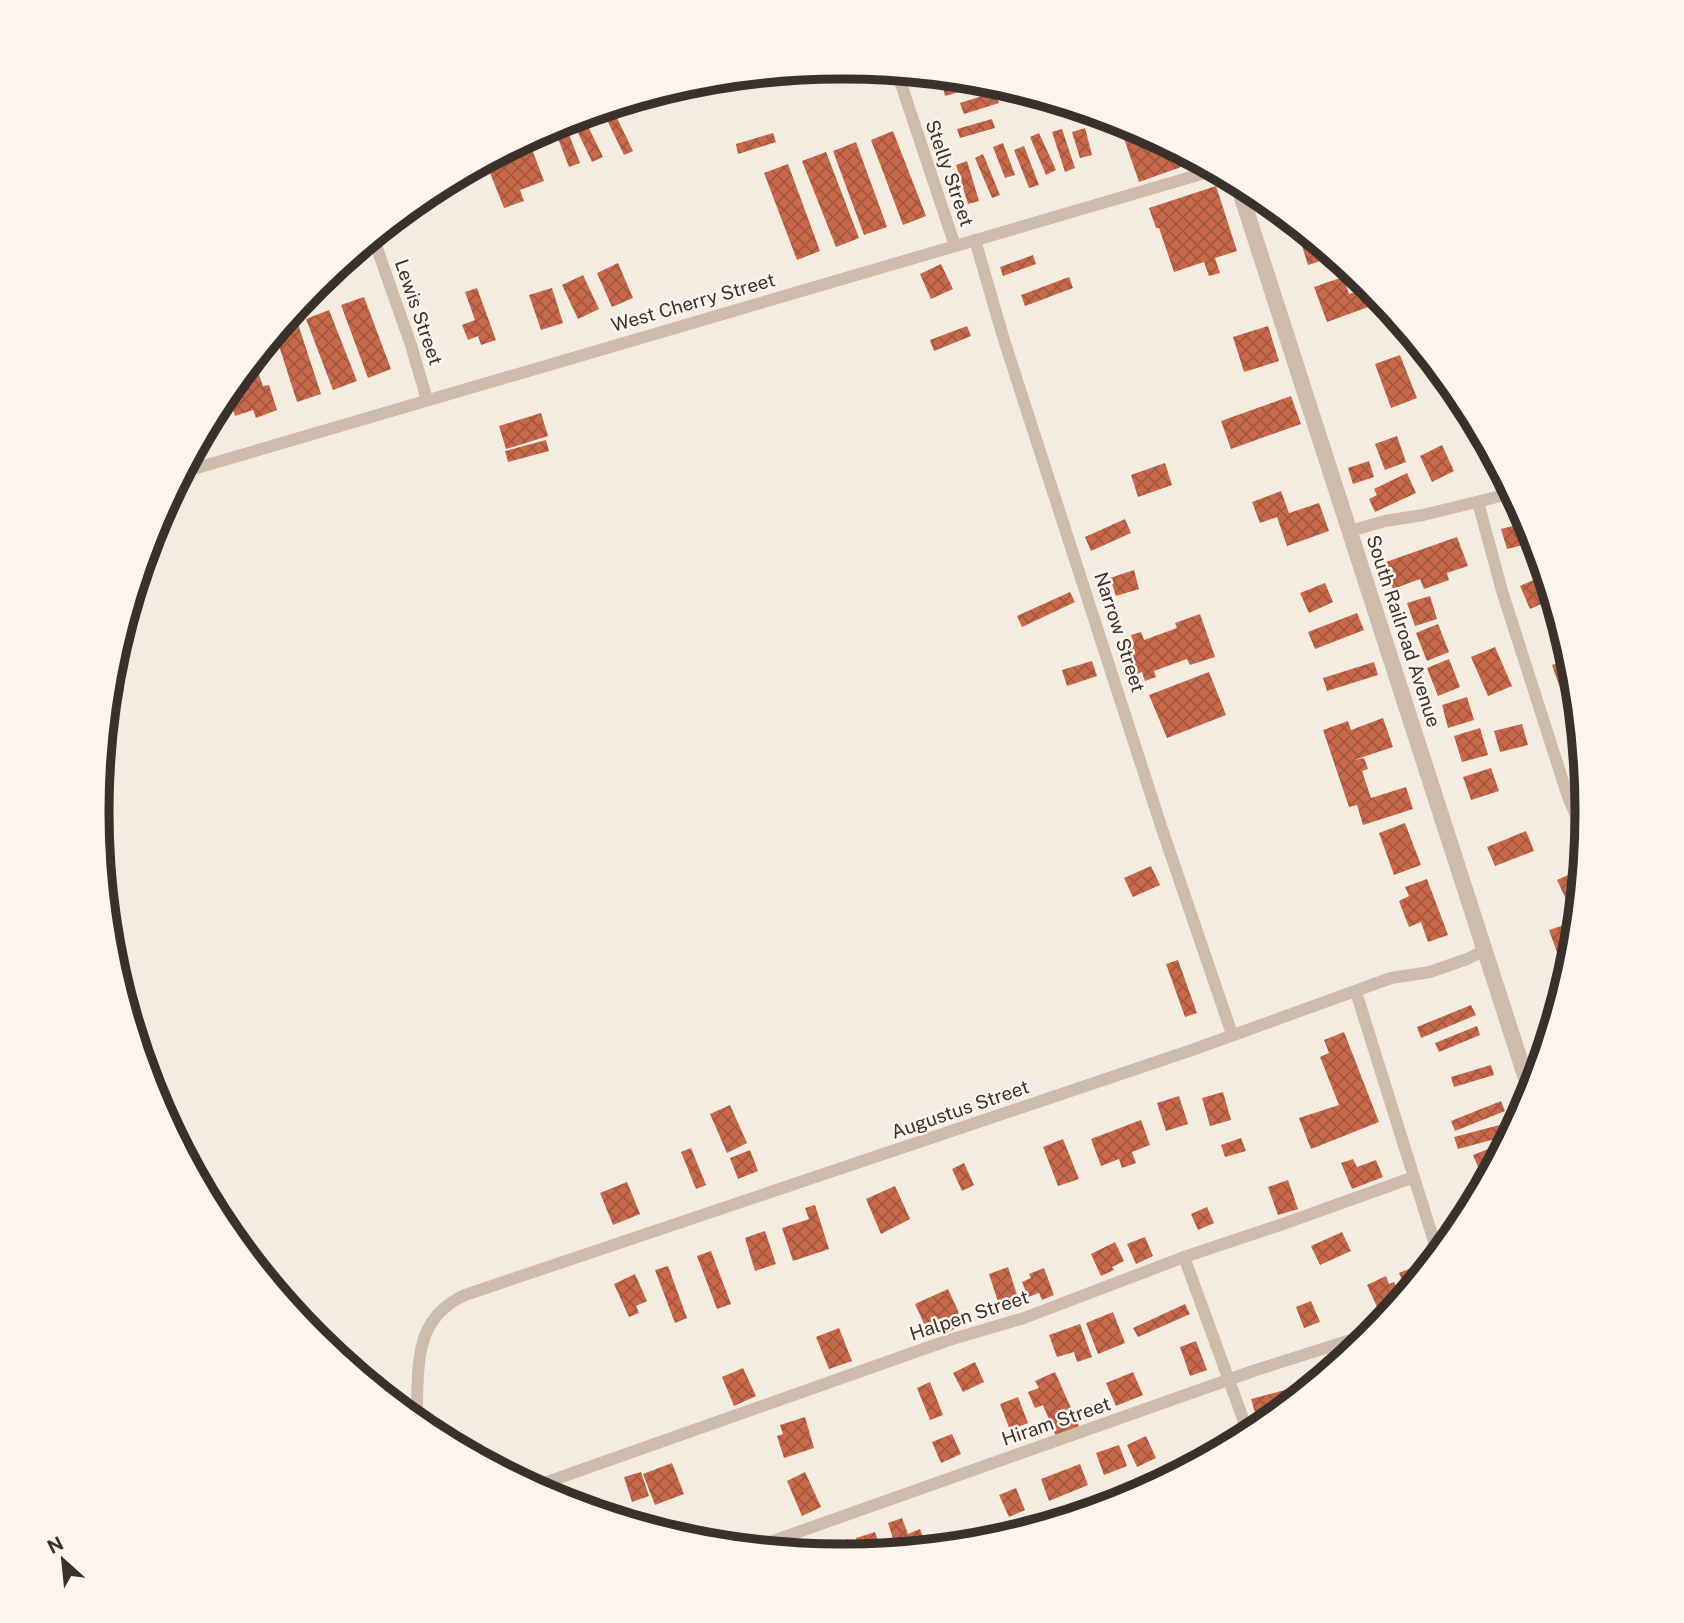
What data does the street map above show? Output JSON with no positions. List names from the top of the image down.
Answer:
{
  "streets": {
    "street": [
      "Stelly Street",
      "West Cherry Street",
      "Lewis Street",
      "South Railroad Avenue",
      "Narrow Street",
      "Augustus Street",
      "Halpen Street",
      "Hiram Street"
    ]
  },
  "crossings": [
    ["Stelly Street", "West Cherry Street"],
    ["West Cherry Street", "Lewis Street"],
    ["West Cherry Street", "Narrow Street"],
    ["South Railroad Avenue", "Augustus Street"],
    ["Narrow Street", "Augustus Street"]
  ],
  "north": "top left"
}
